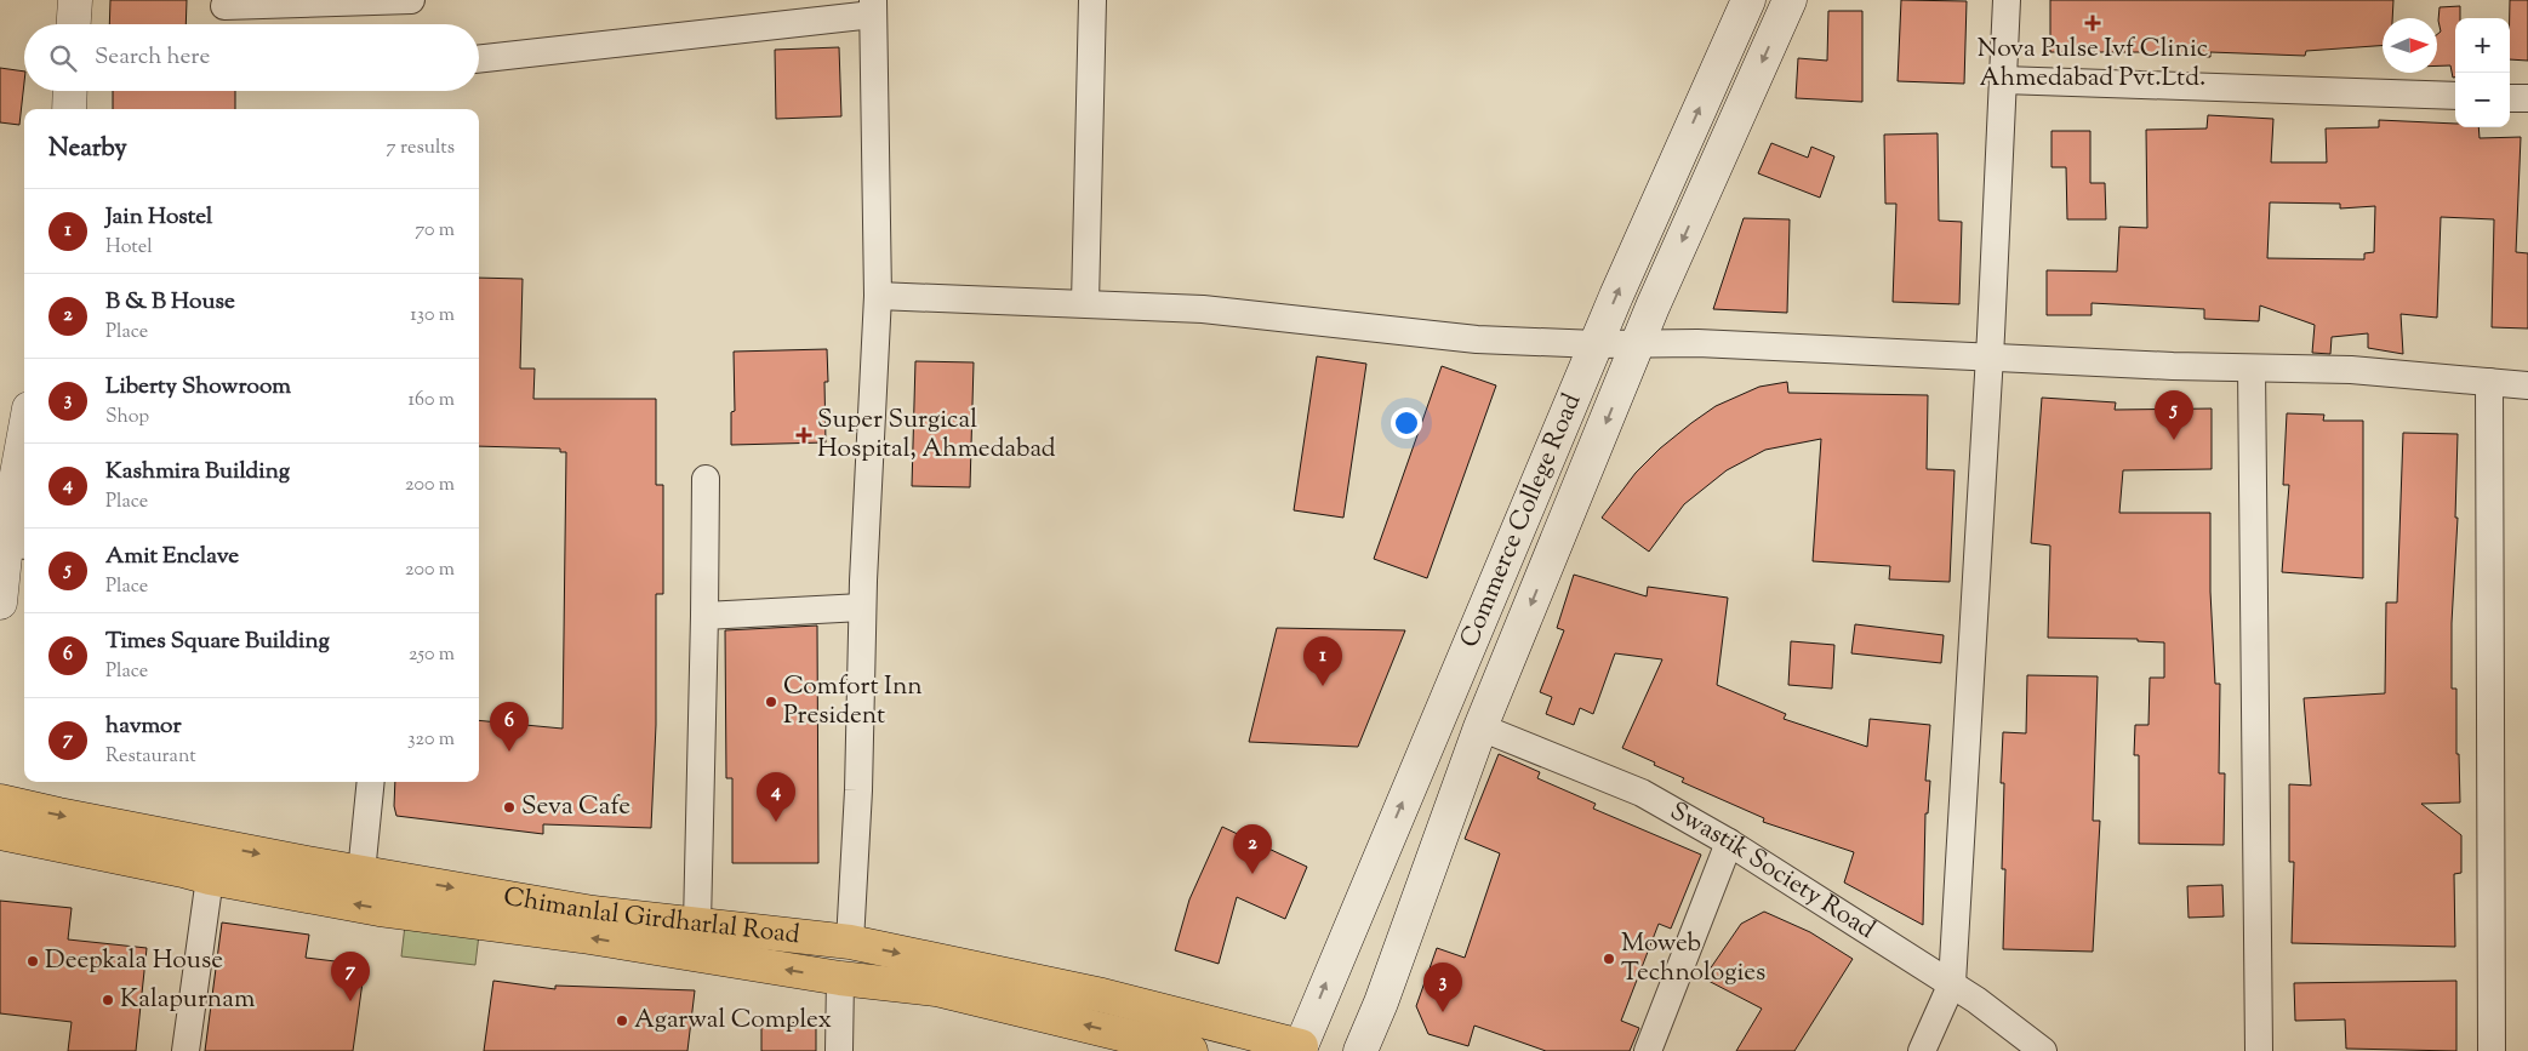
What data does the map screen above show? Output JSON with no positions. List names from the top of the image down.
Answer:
{
  "streets": {
    "main road": ["Commerce College Road", "Chimanlal Girdharlal Road"],
    "street": ["Swastik Society Road"]
  },
  "crossings": [
    ["Commerce College Road", "Swastik Society Road"],
    ["Commerce College Road", "Chimanlal Girdharlal Road"]
  ],
  "places": {
    "health": ["Nova Pulse Ivf Clinic Ahmedabad Pvt.Ltd.", "Super Surgical Hospital, Ahmedabad"],
    "other": [
      "Comfort Inn President",
      "Seva Cafe",
      "Moweb Technologies",
      "Deepkala House",
      "Kalapurnam",
      "Agarwal Complex"
    ]
  },
  "north": "right",
  "page": {
    "map_buttons": ["+", "−"],
    "search": "Search here",
    "heading": ["Nearby", "7 results"],
    "list": [
      {
        "mark": "1",
        "name": "Jain Hostel",
        "note": "Hotel",
        "value": "70 m"
      },
      {
        "mark": "2",
        "name": "B & B House",
        "note": "Place",
        "value": "130 m"
      },
      {
        "mark": "3",
        "name": "Liberty Showroom",
        "note": "Shop",
        "value": "160 m"
      },
      {
        "mark": "4",
        "name": "Kashmira Building",
        "note": "Place",
        "value": "200 m"
      },
      {
        "mark": "5",
        "name": "Amit Enclave",
        "note": "Place",
        "value": "200 m"
      },
      {
        "mark": "6",
        "name": "Times Square Building",
        "note": "Place",
        "value": "250 m"
      },
      {
        "mark": "7",
        "name": "havmor",
        "note": "Restaurant",
        "value": "320 m"
      }
    ],
    "pins": [
      "5",
      "1",
      "6",
      "4",
      "2",
      "7",
      "3"
    ]
  }
}
